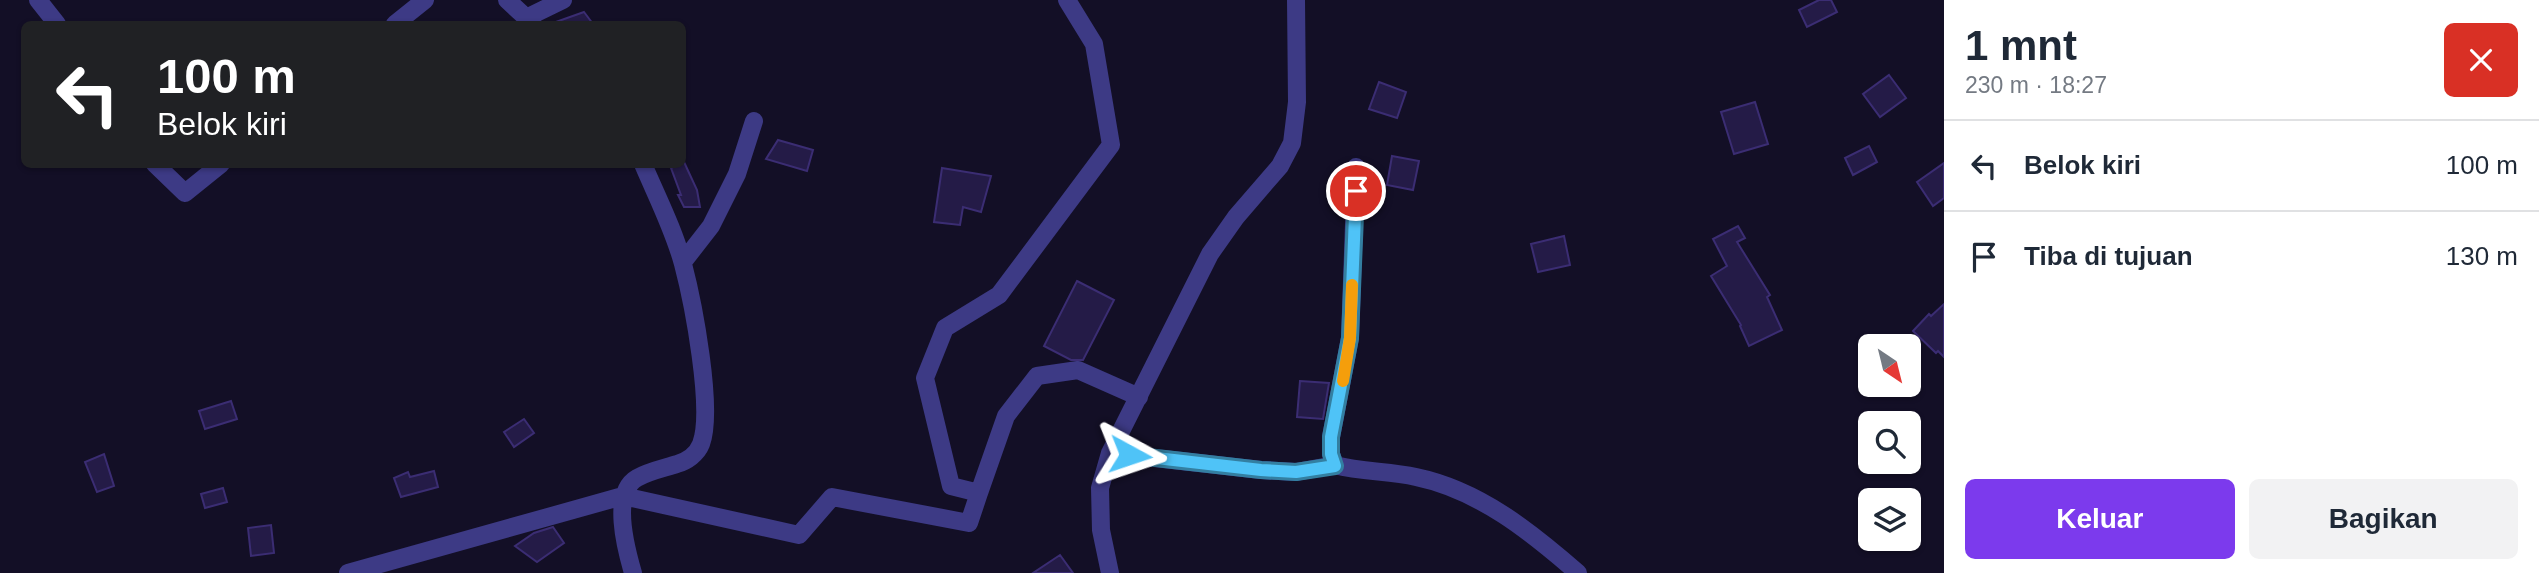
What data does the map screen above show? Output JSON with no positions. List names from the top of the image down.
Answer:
{
  "north": "bottom right",
  "page": {
    "heading": ["1 mnt", "230 m · 18:27"],
    "turn": ["100 m", "Belok kiri"],
    "list": [
      {
        "name": "Belok kiri",
        "value": "100 m"
      },
      {
        "name": "Tiba di tujuan",
        "value": "130 m"
      }
    ],
    "buttons": ["Keluar", "Bagikan"]
  }
}
